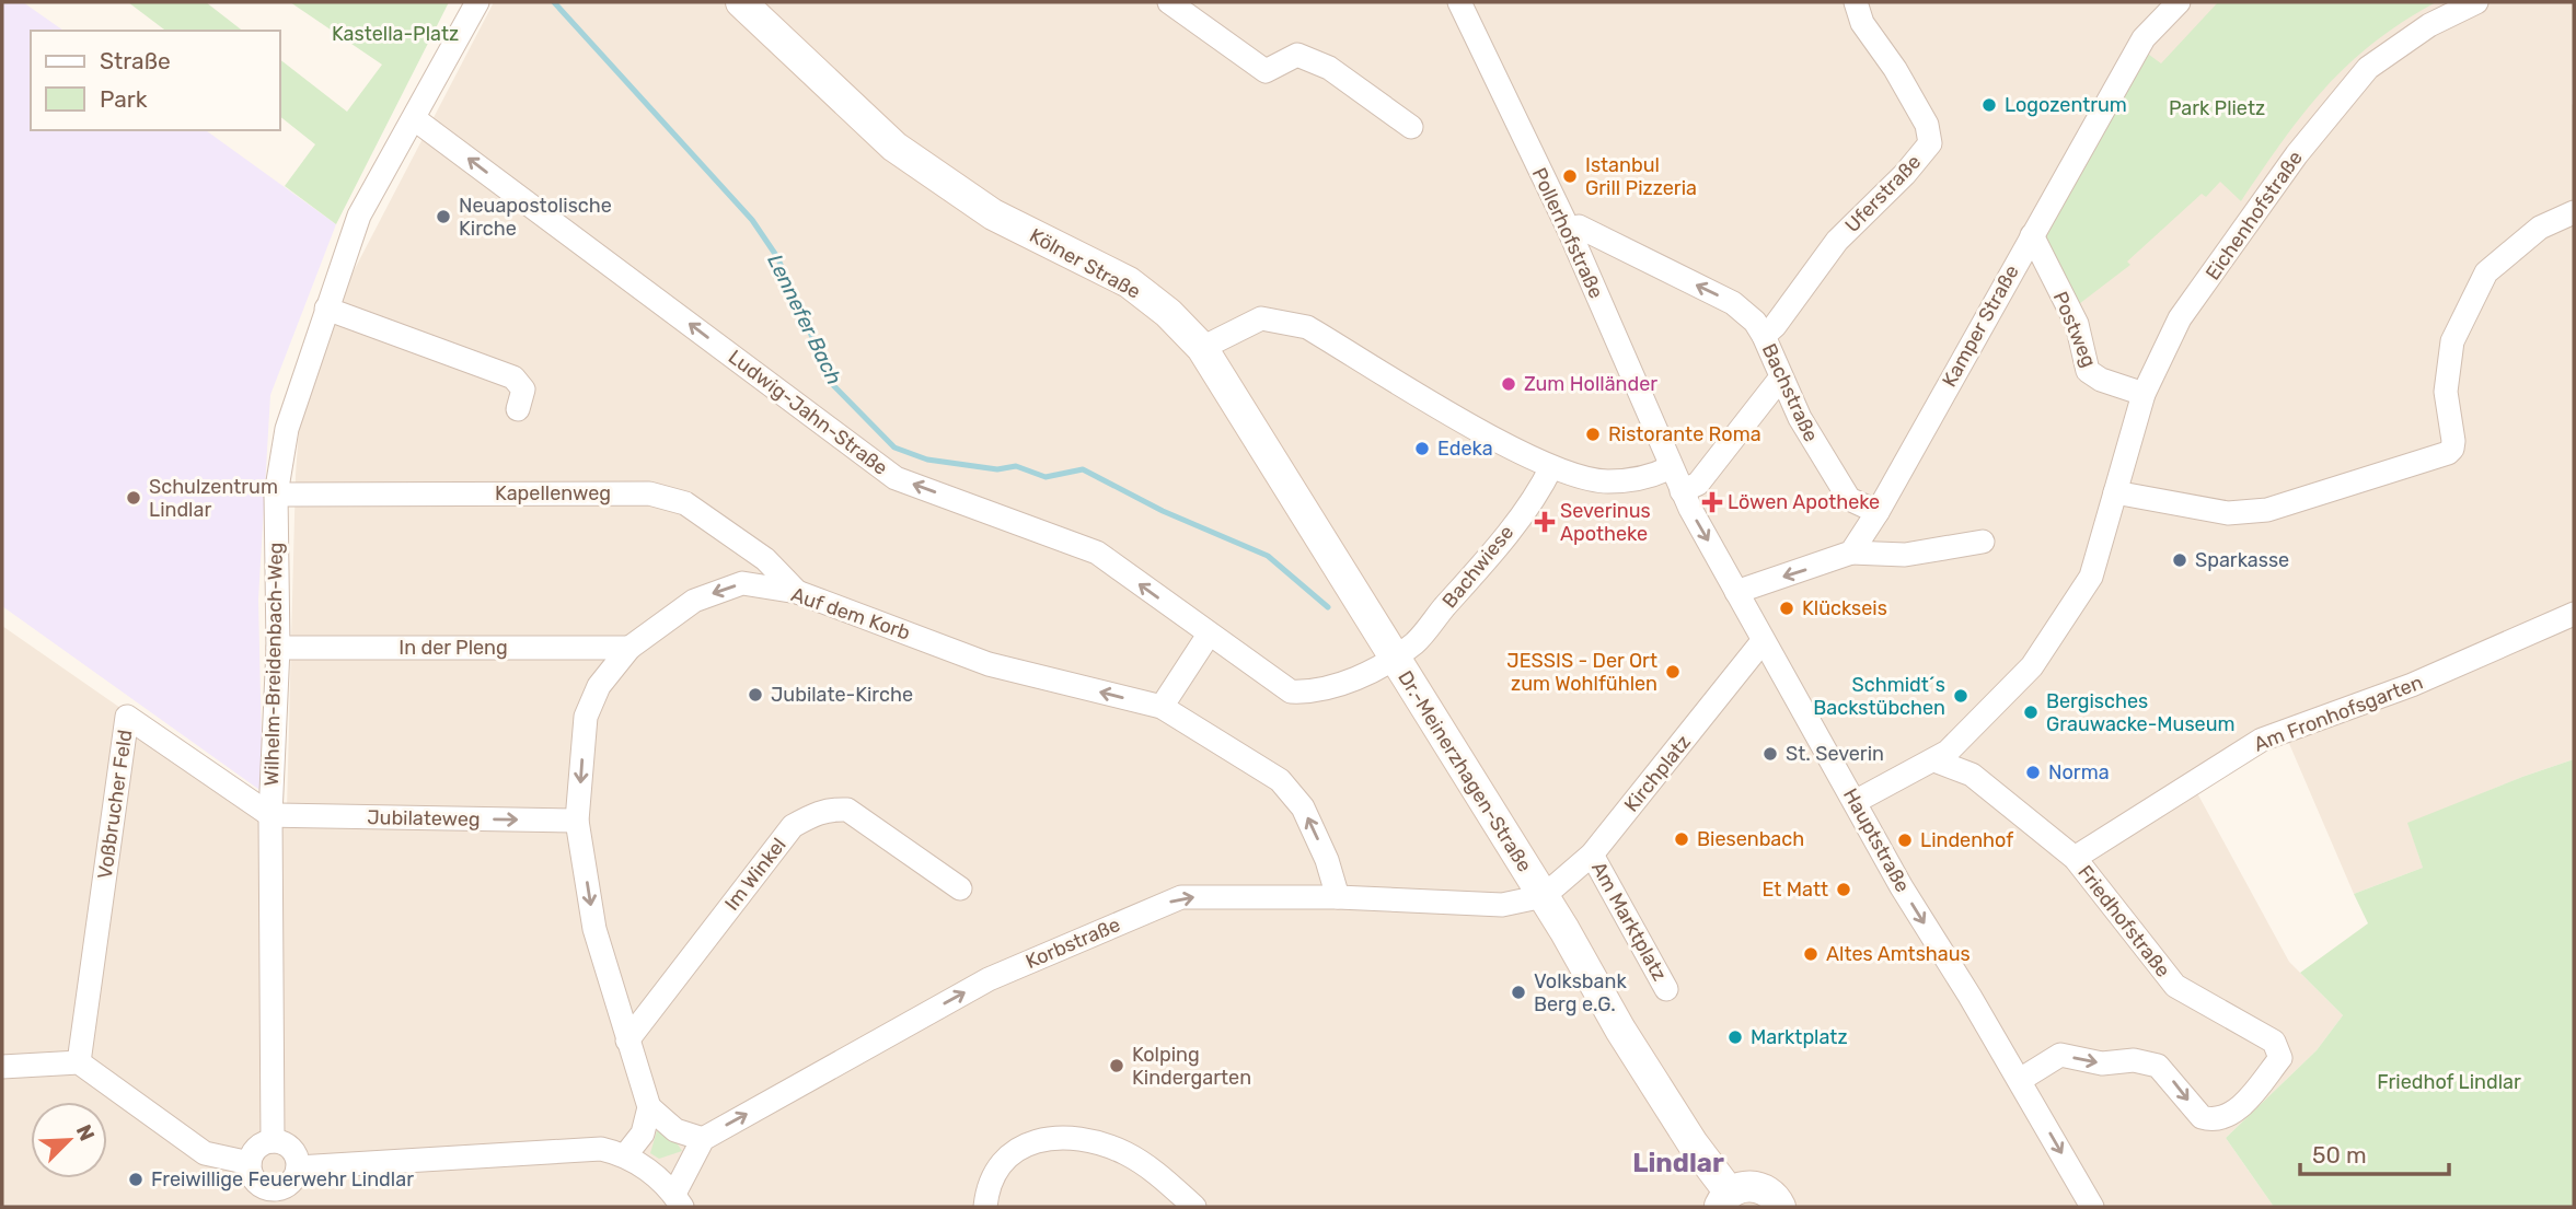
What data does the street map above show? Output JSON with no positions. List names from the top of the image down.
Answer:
{
  "streets": {
    "main road": ["Kölner Straße", "Dr.-Meinerzhagen-Straße"],
    "street": [
      "Uferstraße",
      "Eichenhofstraße",
      "Pollerhofstraße",
      "Kamper Straße",
      "Postweg",
      "Bachstraße",
      "Ludwig-Jahn-Straße",
      "Kapellenweg",
      "Bachwiese",
      "Auf dem Korb",
      "In der Pleng",
      "Wilhelm-Breidenbach-Weg",
      "Am Fronhofsgarten",
      "Kirchplatz",
      "Voßbrucher Feld",
      "Jubilateweg",
      "Hauptstraße",
      "Im Winkel",
      "Am Marktplatz",
      "Friedhofstraße",
      "Korbstraße"
    ]
  },
  "crossings": [
    ["Uferstraße", "Bachstraße"],
    ["Eichenhofstraße", "Postweg"],
    ["Eichenhofstraße", "Hauptstraße"],
    ["Eichenhofstraße", "Friedhofstraße"],
    ["Pollerhofstraße", "Bachstraße"],
    ["Pollerhofstraße", "Hauptstraße"],
    ["Kölner Straße", "Dr.-Meinerzhagen-Straße"],
    ["Kamper Straße", "Postweg"],
    ["Kamper Straße", "Bachstraße"],
    ["Ludwig-Jahn-Straße", "Bachwiese"],
    ["Ludwig-Jahn-Straße", "Wilhelm-Breidenbach-Weg"],
    ["Ludwig-Jahn-Straße", "Dr.-Meinerzhagen-Straße"],
    ["Kapellenweg", "Auf dem Korb"],
    ["Kapellenweg", "Wilhelm-Breidenbach-Weg"],
    ["Bachwiese", "Dr.-Meinerzhagen-Straße"],
    ["Auf dem Korb", "In der Pleng"],
    ["Auf dem Korb", "Jubilateweg"],
    ["Auf dem Korb", "Im Winkel"],
    ["Auf dem Korb", "Korbstraße"],
    ["In der Pleng", "Wilhelm-Breidenbach-Weg"],
    ["Wilhelm-Breidenbach-Weg", "Voßbrucher Feld"],
    ["Wilhelm-Breidenbach-Weg", "Jubilateweg"],
    ["Am Fronhofsgarten", "Friedhofstraße"],
    ["Dr.-Meinerzhagen-Straße", "Kirchplatz"],
    ["Dr.-Meinerzhagen-Straße", "Korbstraße"],
    ["Kirchplatz", "Hauptstraße"],
    ["Kirchplatz", "Am Marktplatz"],
    ["Kirchplatz", "Korbstraße"],
    ["Voßbrucher Feld", "Jubilateweg"],
    ["Hauptstraße", "Friedhofstraße"]
  ],
  "one_way": [
    "Bachstraße",
    "Ludwig-Jahn-Straße",
    "Jubilateweg",
    "Hauptstraße",
    "Korbstraße"
  ],
  "districts": ["Lindlar"],
  "water": ["Lennefer Bach"],
  "parks": ["Kastella-Platz", "Park Plietz", "Friedhof Lindlar"],
  "places": {
    "other": [
      "Logozentrum",
      "Istanbul Grill Pizzeria",
      "Neuapostolische Kirche",
      "Zum Holländer",
      "Ristorante Roma",
      "Edeka",
      "Schulzentrum Lindlar",
      "Sparkasse",
      "Klückseis",
      "JESSIS - Der Ort zum Wohlfühlen",
      "Jubilate-Kirche",
      "Schmidt´s Backstübchen",
      "Bergisches Grauwacke-Museum",
      "St. Severin",
      "Norma",
      "Biesenbach",
      "Lindenhof",
      "Et Matt",
      "Altes Amtshaus",
      "Volksbank Berg e.G.",
      "Marktplatz",
      "Kolping Kindergarten",
      "Freiwillige Feuerwehr Lindlar"
    ],
    "health": ["Löwen Apotheke", "Severinus Apotheke"]
  },
  "legend": ["Straße", "Park"],
  "scale_bar": "50 m",
  "north": "top right"
}
